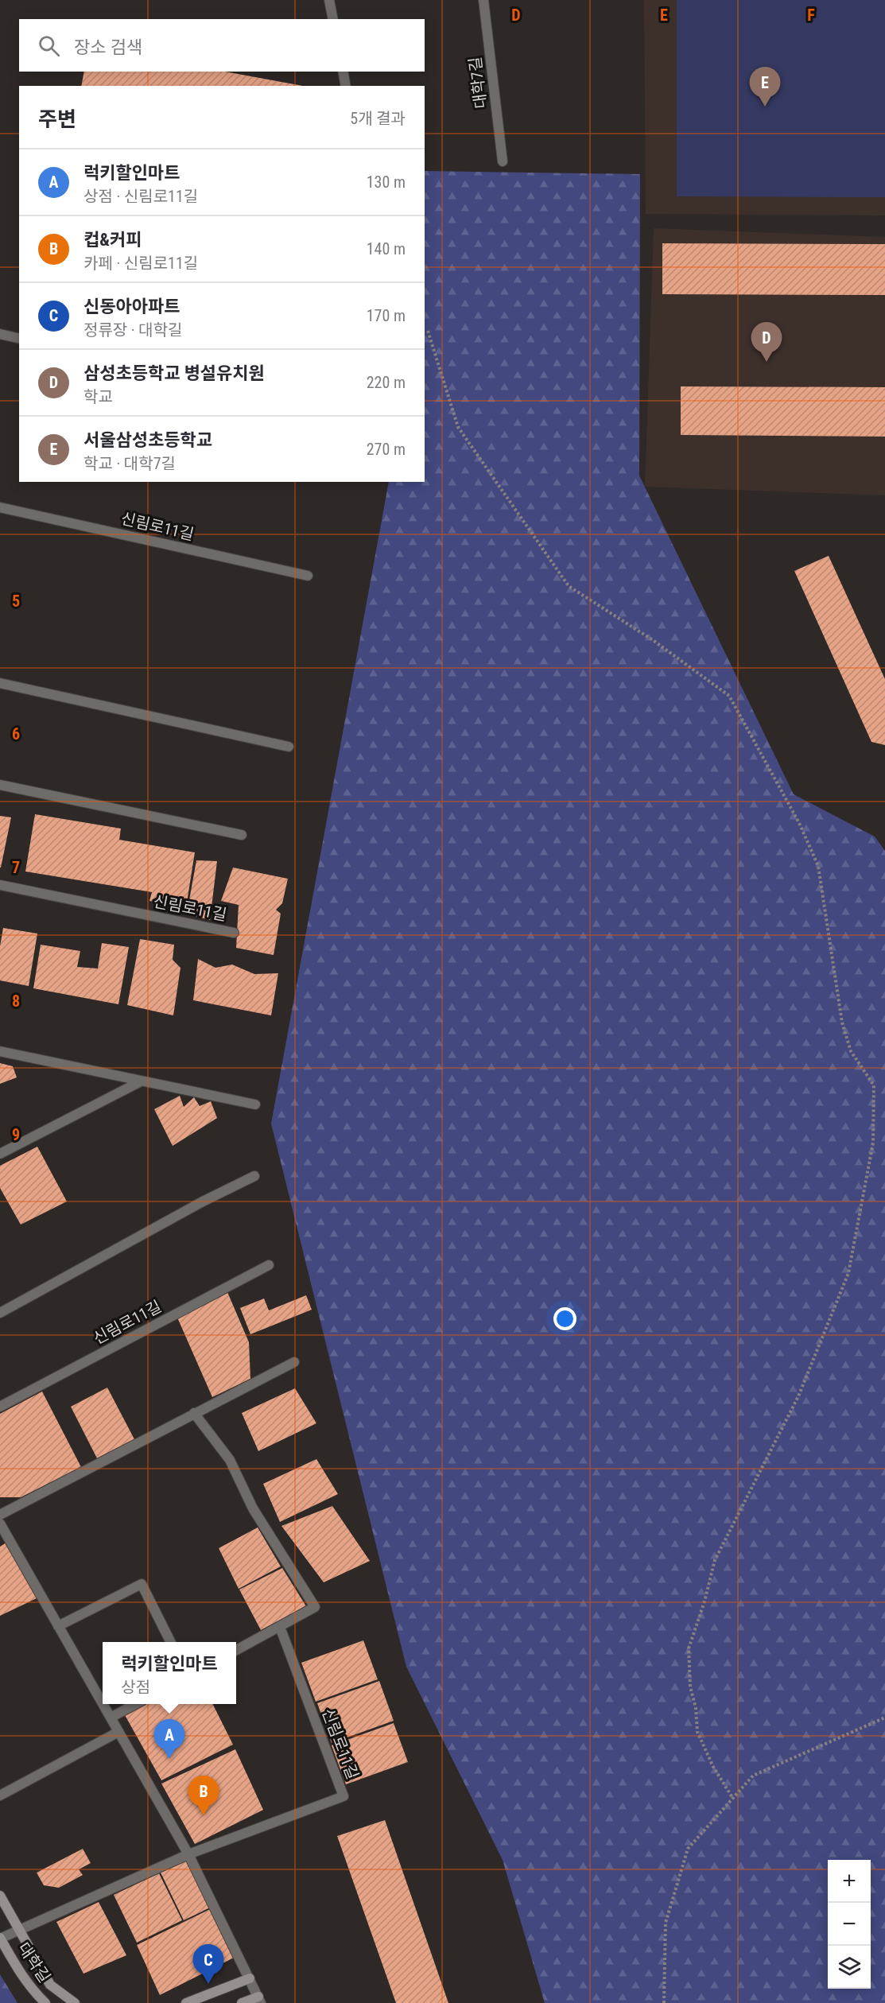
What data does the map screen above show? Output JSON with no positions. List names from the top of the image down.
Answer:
{
  "streets": {
    "street": ["대학7길", "신림로11길", "대학길"]
  },
  "crossings": [
    ["신림로11길", "대학길"]
  ],
  "page": {
    "search": "장소 검색",
    "pins": [
      "E",
      "D",
      "A",
      "B",
      "C"
    ],
    "heading": ["주변", "5개 결과"],
    "list": [
      {
        "mark": "A",
        "name": "럭키할인마트",
        "note": "상점 · 신림로11길",
        "value": "130 m"
      },
      {
        "mark": "B",
        "name": "컵&커피",
        "note": "카페 · 신림로11길",
        "value": "140 m"
      },
      {
        "mark": "C",
        "name": "신동아아파트",
        "note": "정류장 · 대학길",
        "value": "170 m"
      },
      {
        "mark": "D",
        "name": "삼성초등학교 병설유치원",
        "note": "학교",
        "value": "220 m"
      },
      {
        "mark": "E",
        "name": "서울삼성초등학교",
        "note": "학교 · 대학7길",
        "value": "270 m"
      }
    ],
    "popup": ["럭키할인마트", "상점"],
    "map_buttons": ["+", "−"]
  },
  "grid": {
    "columns": ["D", "E", "F"],
    "rows": [
      "5",
      "6",
      "7",
      "8",
      "9"
    ]
  }
}
